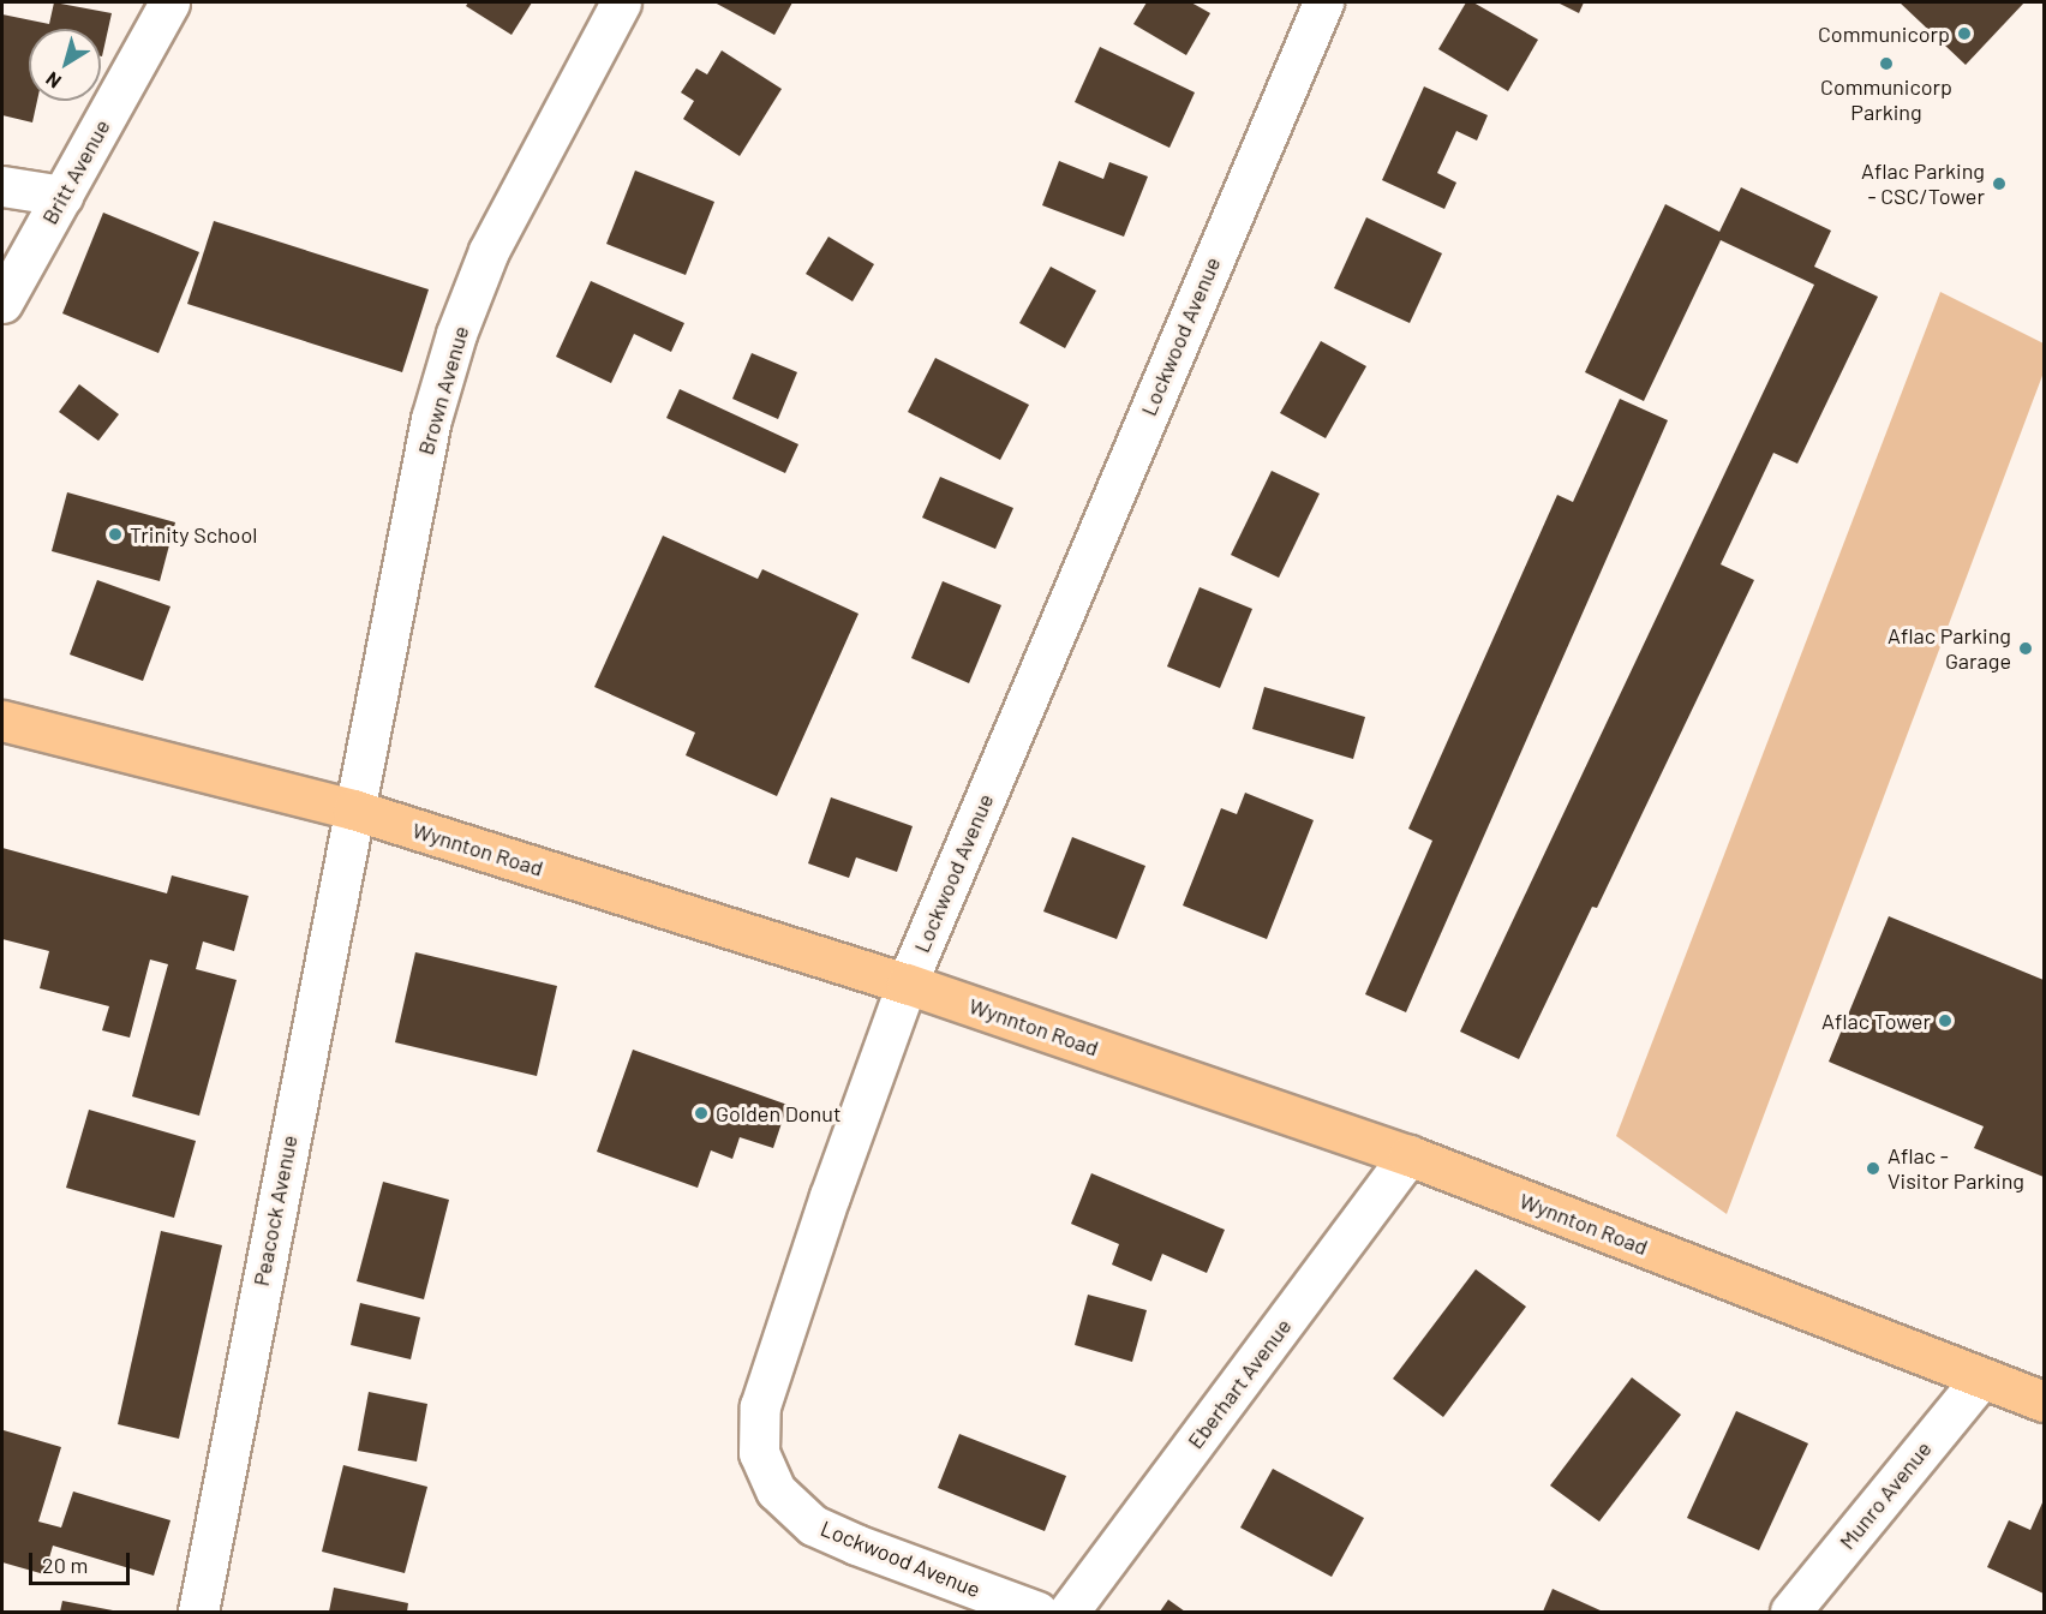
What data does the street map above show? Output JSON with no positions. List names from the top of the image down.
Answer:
{
  "streets": {
    "main road": ["Wynnton Road"],
    "street": [
      "Britt Avenue",
      "Lockwood Avenue",
      "Brown Avenue",
      "Peacock Avenue",
      "Eberhart Avenue",
      "Munro Avenue"
    ]
  },
  "crossings": [
    ["Lockwood Avenue", "Wynnton Road"],
    ["Brown Avenue", "Wynnton Road"],
    ["Brown Avenue", "Peacock Avenue"],
    ["Wynnton Road", "Peacock Avenue"],
    ["Wynnton Road", "Eberhart Avenue"],
    ["Wynnton Road", "Munro Avenue"]
  ],
  "places": [
    "Communicorp",
    "Communicorp Parking",
    "Aflac Parking - CSC/Tower",
    "Trinity School",
    "Aflac Parking Garage",
    "Aflac Tower",
    "Golden Donut",
    "Aflac - Visitor Parking"
  ],
  "scale_bar": "20 m",
  "north": "bottom left"
}
